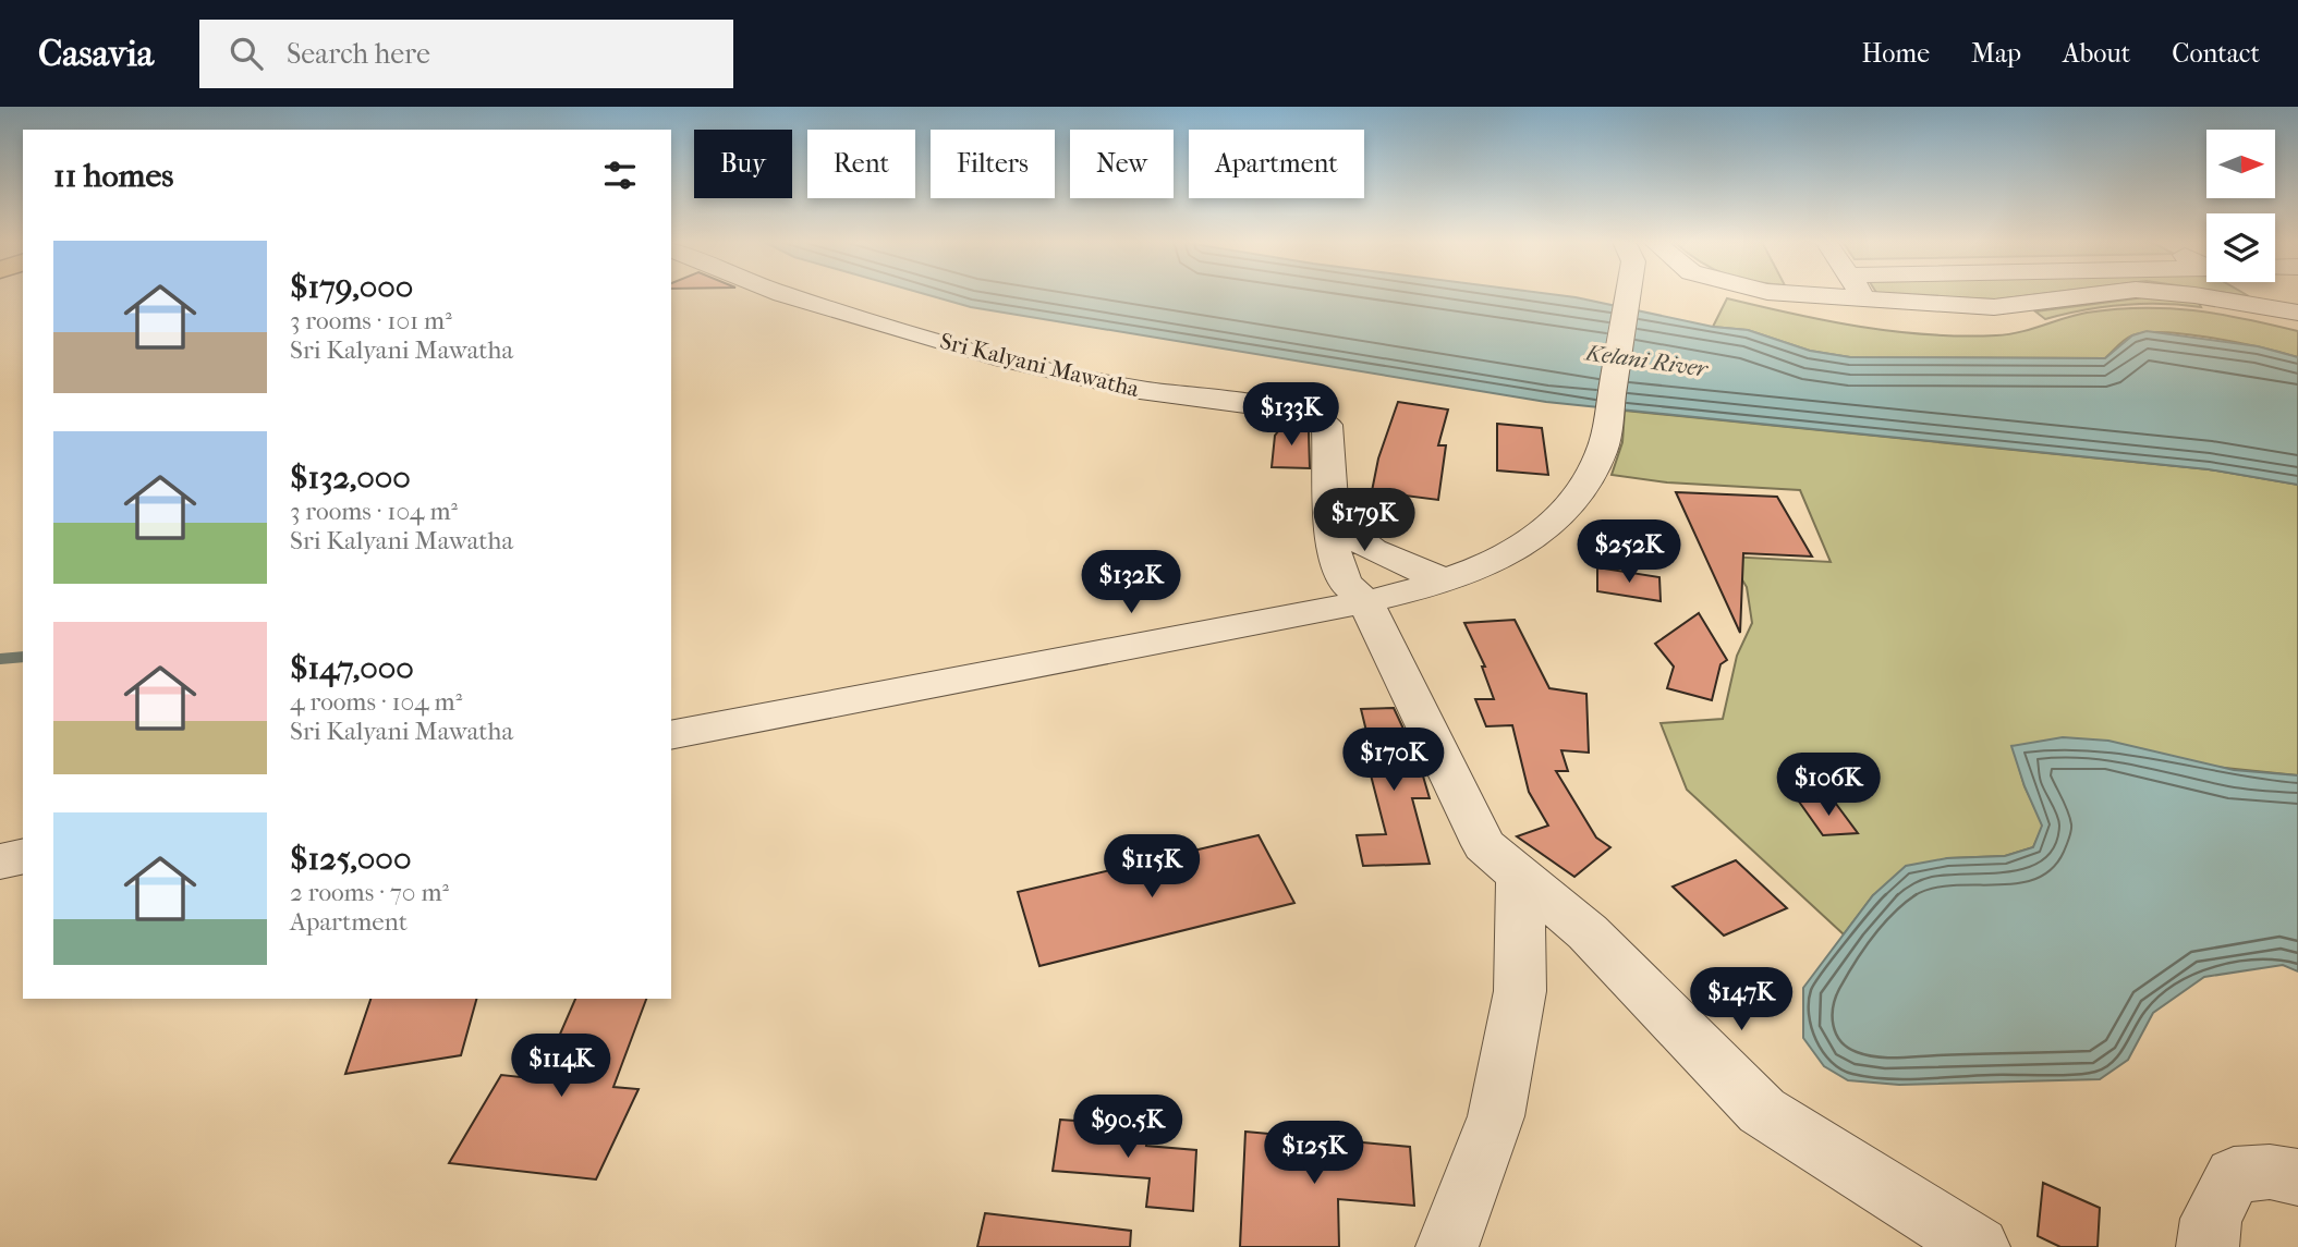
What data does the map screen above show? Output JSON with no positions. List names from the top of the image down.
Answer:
{
  "streets": {
    "street": ["Sri Kalyani Mawatha"]
  },
  "water": ["Kelani River"],
  "north": "right",
  "page": {
    "header": "Casavia",
    "search": "Search here",
    "nav": [
      "Home",
      "Map",
      "About",
      "Contact"
    ],
    "chip": [
      "Buy",
      "Rent",
      "Filters",
      "New",
      "Apartment"
    ],
    "heading": "11 homes",
    "list": [
      {
        "name": "$179,000",
        "note": "3 rooms · 101 m² · Sri Kalyani Mawatha"
      },
      {
        "name": "$132,000",
        "note": "3 rooms · 104 m² · Sri Kalyani Mawatha"
      },
      {
        "name": "$147,000",
        "note": "4 rooms · 104 m² · Sri Kalyani Mawatha"
      },
      {
        "name": "$125,000",
        "note": "2 rooms · 70 m² · Apartment"
      }
    ],
    "price": [
      "$133K",
      "$179K",
      "$252K",
      "$132K",
      "$170K",
      "$106K",
      "$115K",
      "$147K",
      "$114K",
      "$90.5K",
      "$125K"
    ]
  }
}
